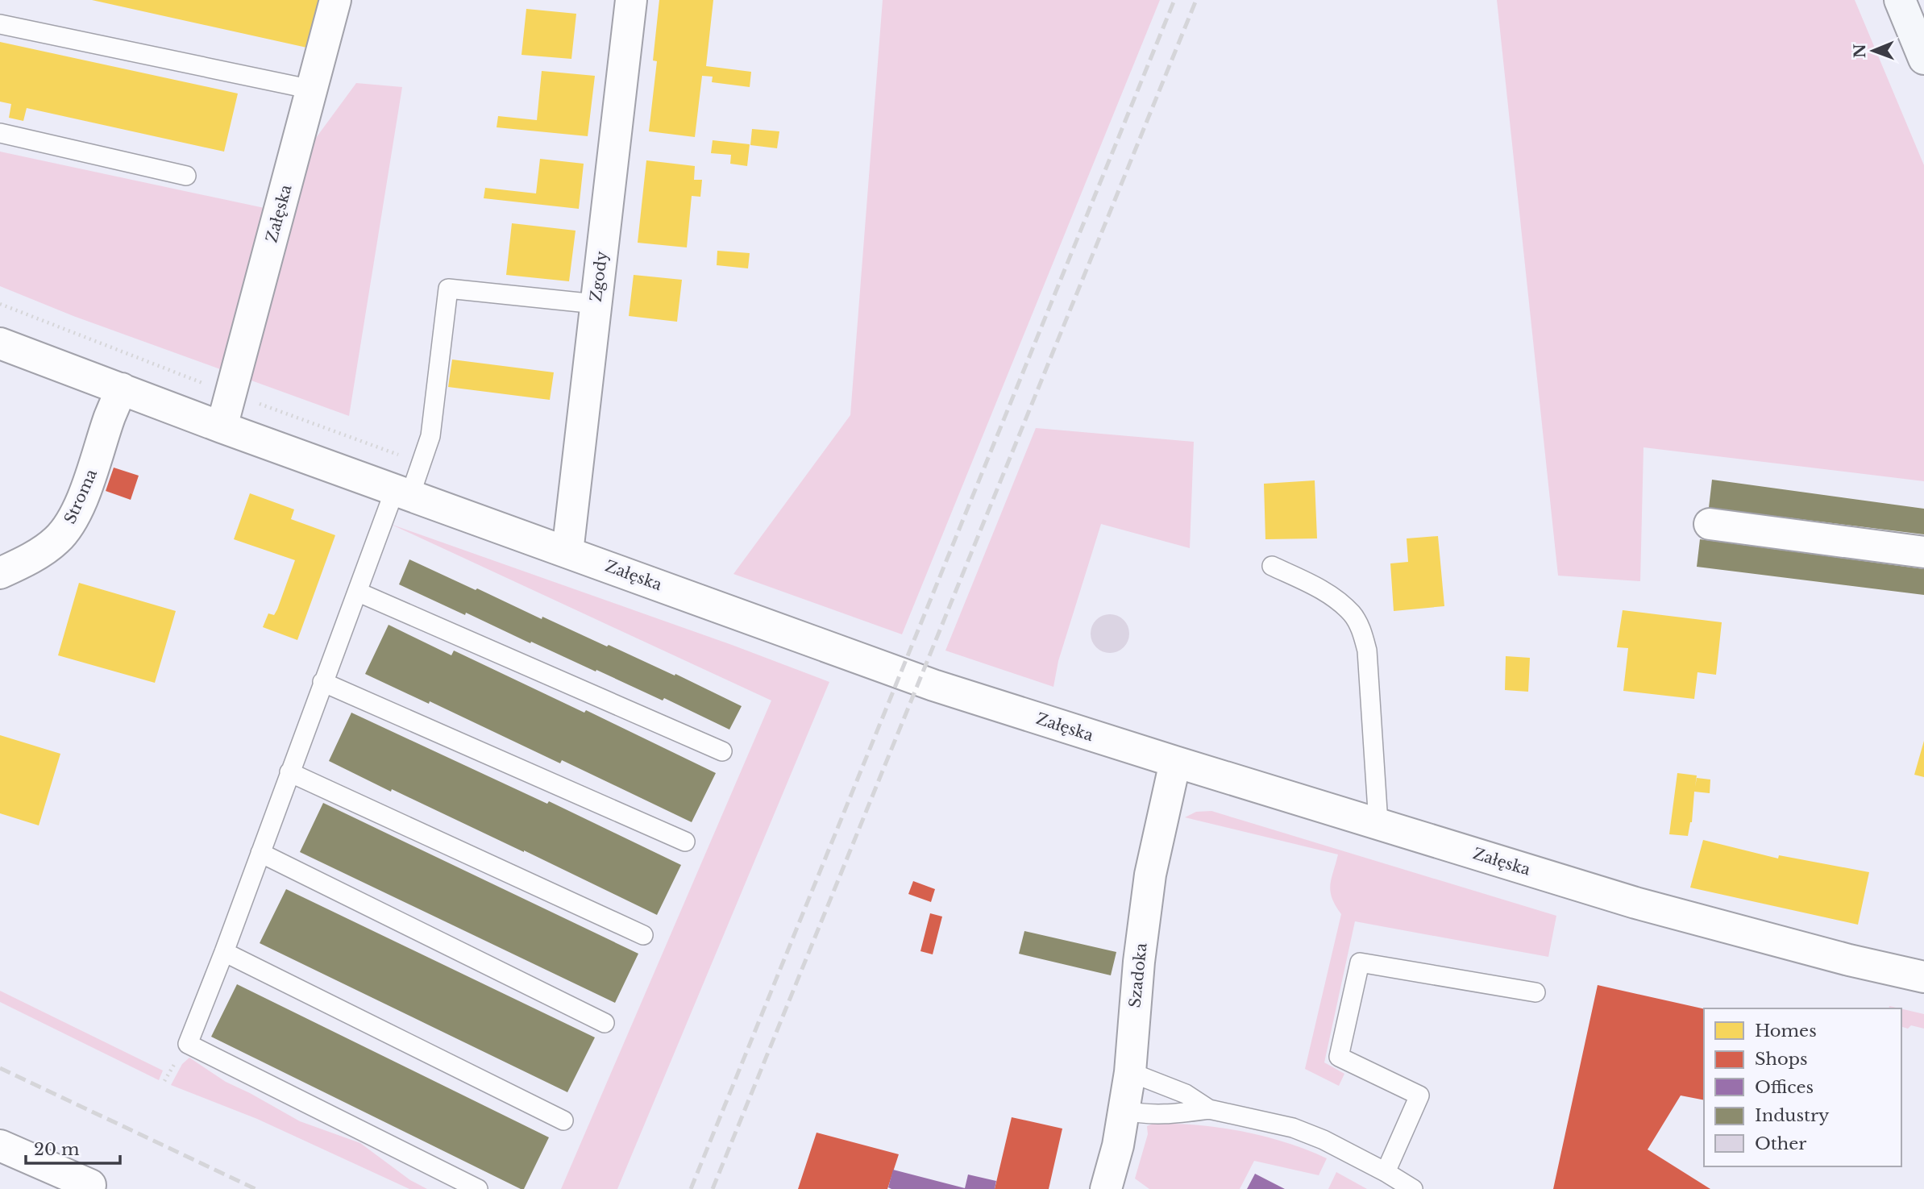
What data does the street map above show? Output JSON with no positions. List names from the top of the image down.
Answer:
{
  "streets": {
    "street": [
      "Załęska",
      "Zgody",
      "Stroma",
      "Szadoka"
    ]
  },
  "crossings": [
    ["Załęska", "Zgody"],
    ["Załęska", "Stroma"],
    ["Załęska", "Szadoka"]
  ],
  "legend": [
    "Homes",
    "Shops",
    "Offices",
    "Industry",
    "Other"
  ],
  "scale_bar": "20 m",
  "north": "left"
}
